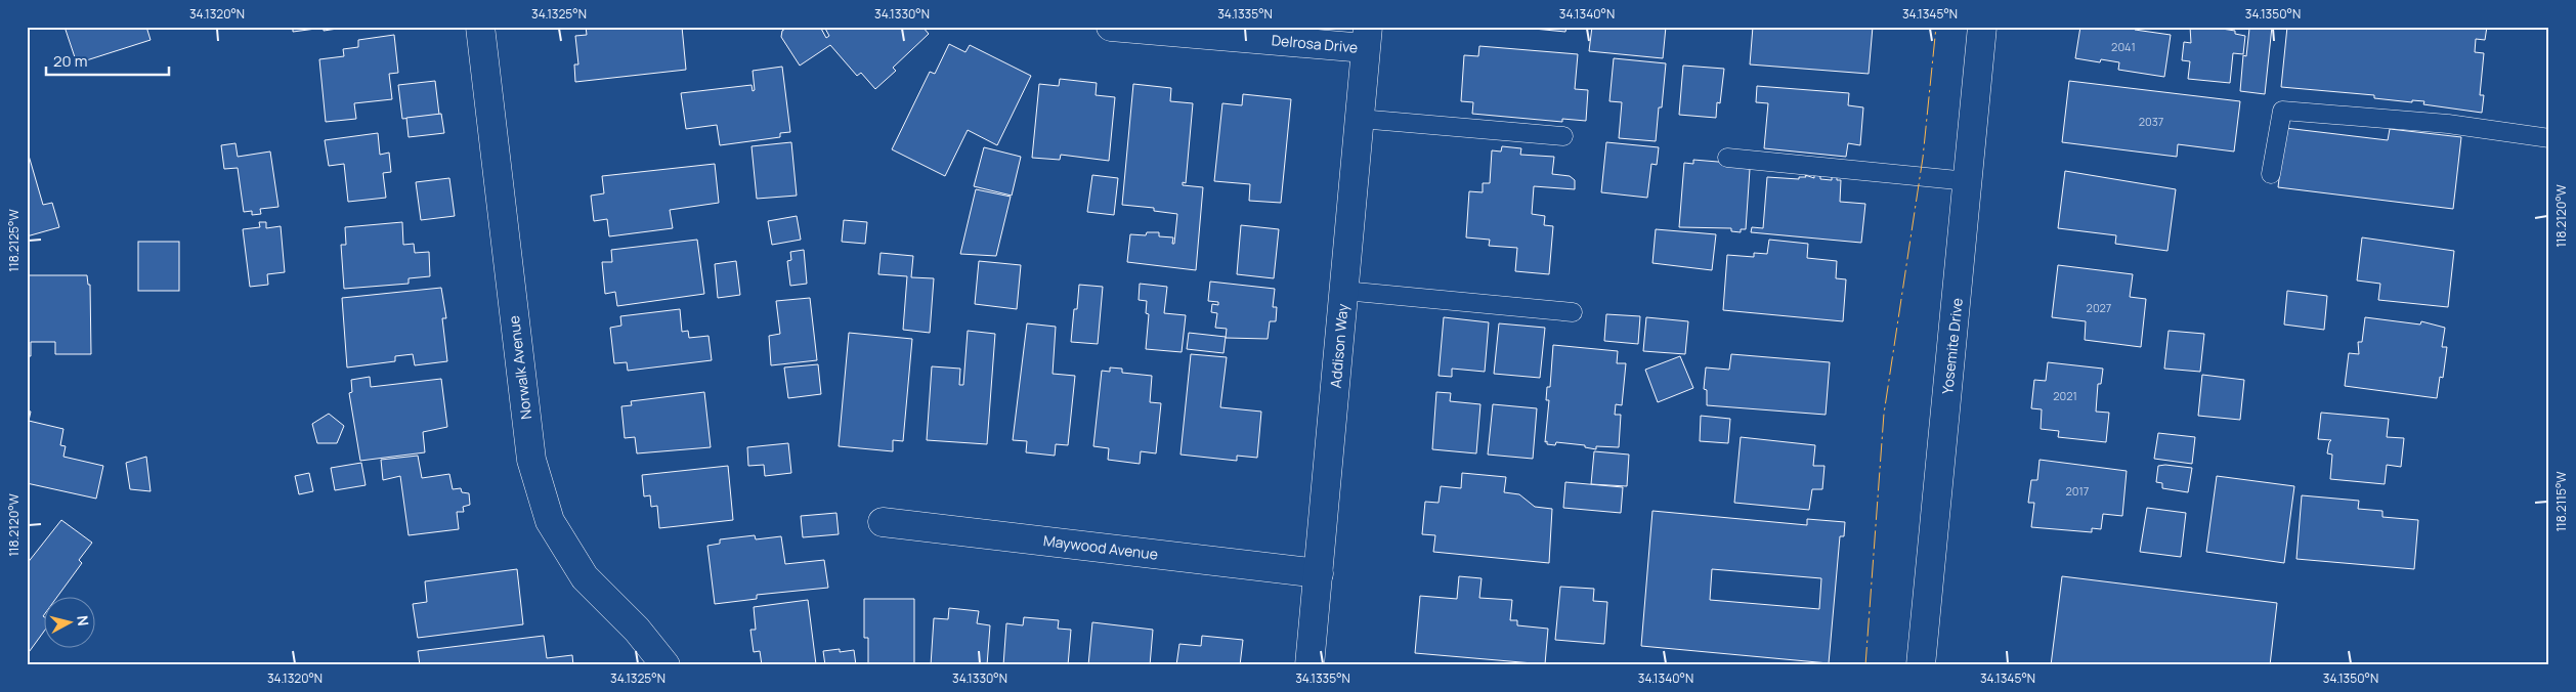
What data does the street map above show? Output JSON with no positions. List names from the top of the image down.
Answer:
{
  "streets": {
    "street": [
      "Delrosa Drive",
      "Addison Way",
      "Yosemite Drive",
      "Norwalk Avenue",
      "Maywood Avenue"
    ]
  },
  "crossings": [
    ["Delrosa Drive", "Addison Way"],
    ["Addison Way", "Maywood Avenue"]
  ],
  "house_numbers": [
    "2041",
    "2037",
    "2027",
    "2021",
    "2017"
  ],
  "scale_bar": "20 m",
  "north": "right",
  "coordinates": [
    "34.1320°N",
    "34.1325°N",
    "34.1330°N",
    "34.1335°N",
    "34.1340°N",
    "34.1345°N",
    "34.1350°N",
    "118.2120°W",
    "118.2125°W",
    "118.2115°W"
  ]
}
